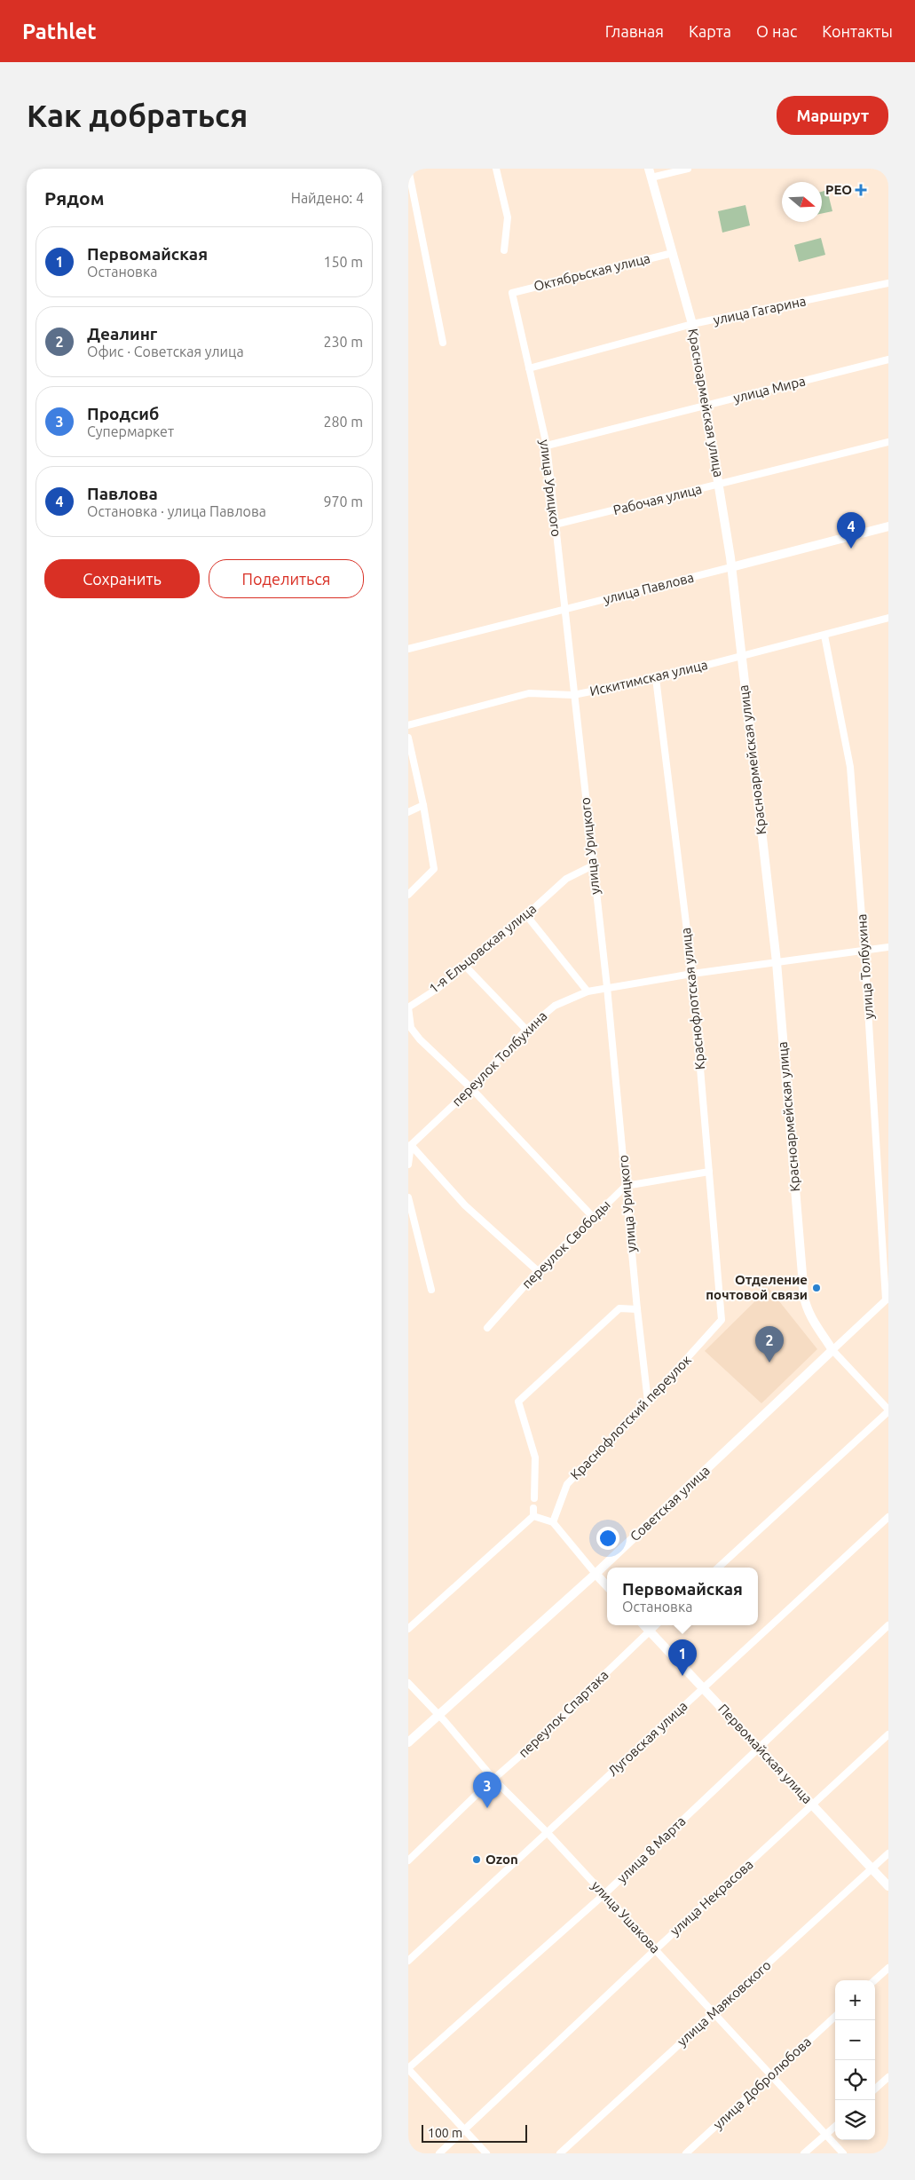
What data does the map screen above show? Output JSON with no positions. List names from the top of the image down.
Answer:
{
  "streets": {
    "street": [
      "Октябрьская улица",
      "улица Гагарина",
      "улица Мира",
      "Красноармейская улица",
      "улица Урицкого",
      "Рабочая улица",
      "улица Павлова",
      "Искитимская улица",
      "1-я Ельцовская улица",
      "улица Толбухина",
      "Краснофлотская улица",
      "переулок Толбухина",
      "переулок Свободы",
      "Краснофлотский переулок",
      "Советская улица",
      "переулок Спартака",
      "Луговская улица",
      "Первомайская улица",
      "улица 8 Марта",
      "улица Некрасова",
      "улица Ушакова",
      "улица Маяковского",
      "улица Добролюбова"
    ]
  },
  "crossings": [
    ["Октябрьская улица", "Красноармейская улица"],
    ["Октябрьская улица", "улица Урицкого"],
    ["улица Гагарина", "Красноармейская улица"],
    ["улица Гагарина", "улица Урицкого"],
    ["улица Мира", "Красноармейская улица"],
    ["улица Мира", "улица Урицкого"],
    ["Красноармейская улица", "Рабочая улица"],
    ["Красноармейская улица", "улица Павлова"],
    ["Красноармейская улица", "Искитимская улица"],
    ["Красноармейская улица", "переулок Толбухина"],
    ["Красноармейская улица", "Советская улица"],
    ["улица Урицкого", "Рабочая улица"],
    ["улица Урицкого", "улица Павлова"],
    ["улица Урицкого", "Искитимская улица"],
    ["улица Урицкого", "1-я Ельцовская улица"],
    ["улица Урицкого", "переулок Толбухина"],
    ["улица Урицкого", "переулок Свободы"],
    ["улица Урицкого", "Краснофлотский переулок"],
    ["Искитимская улица", "улица Толбухина"],
    ["Искитимская улица", "Краснофлотская улица"],
    ["1-я Ельцовская улица", "переулок Толбухина"],
    ["1-я Ельцовская улица", "переулок Свободы"],
    ["улица Толбухина", "переулок Толбухина"],
    ["улица Толбухина", "Советская улица"],
    ["Краснофлотская улица", "переулок Толбухина"],
    ["Краснофлотская улица", "Краснофлотский переулок"],
    ["Советская улица", "улица Ушакова"],
    ["переулок Спартака", "Первомайская улица"],
    ["переулок Спартака", "улица Ушакова"],
    ["Луговская улица", "Первомайская улица"],
    ["Луговская улица", "улица Ушакова"],
    ["Первомайская улица", "улица 8 Марта"],
    ["Первомайская улица", "улица Некрасова"],
    ["Первомайская улица", "улица Маяковского"],
    ["улица 8 Марта", "улица Ушакова"],
    ["улица Некрасова", "улица Ушакова"],
    ["улица Ушакова", "улица Маяковского"],
    ["улица Ушакова", "улица Добролюбова"]
  ],
  "places": {
    "health": ["РЕО"],
    "other": ["Отделение почтовой связи", "Ozon"]
  },
  "scale_bar": "100 m",
  "north": "right",
  "page": {
    "header": "Pathlet",
    "nav": [
      "Главная",
      "Карта",
      "О нас",
      "Контакты"
    ],
    "buttons": [
      "Маршрут",
      ["Сохранить", "Поделиться"]
    ],
    "title": "Как добраться",
    "heading": ["Рядом", "Найдено: 4"],
    "list": [
      {
        "mark": "1",
        "name": "Первомайская",
        "note": "Остановка",
        "value": "150 m"
      },
      {
        "mark": "2",
        "name": "Деалинг",
        "note": "Офис · Советская улица",
        "value": "230 m"
      },
      {
        "mark": "3",
        "name": "Продсиб",
        "note": "Супермаркет",
        "value": "280 m"
      },
      {
        "mark": "4",
        "name": "Павлова",
        "note": "Остановка · улица Павлова",
        "value": "970 m"
      }
    ],
    "pins": [
      "4",
      "2",
      "1",
      "3"
    ],
    "popup": ["Первомайская", "Остановка"],
    "map_buttons": ["+", "−"],
    "scale": "100 m"
  }
}
